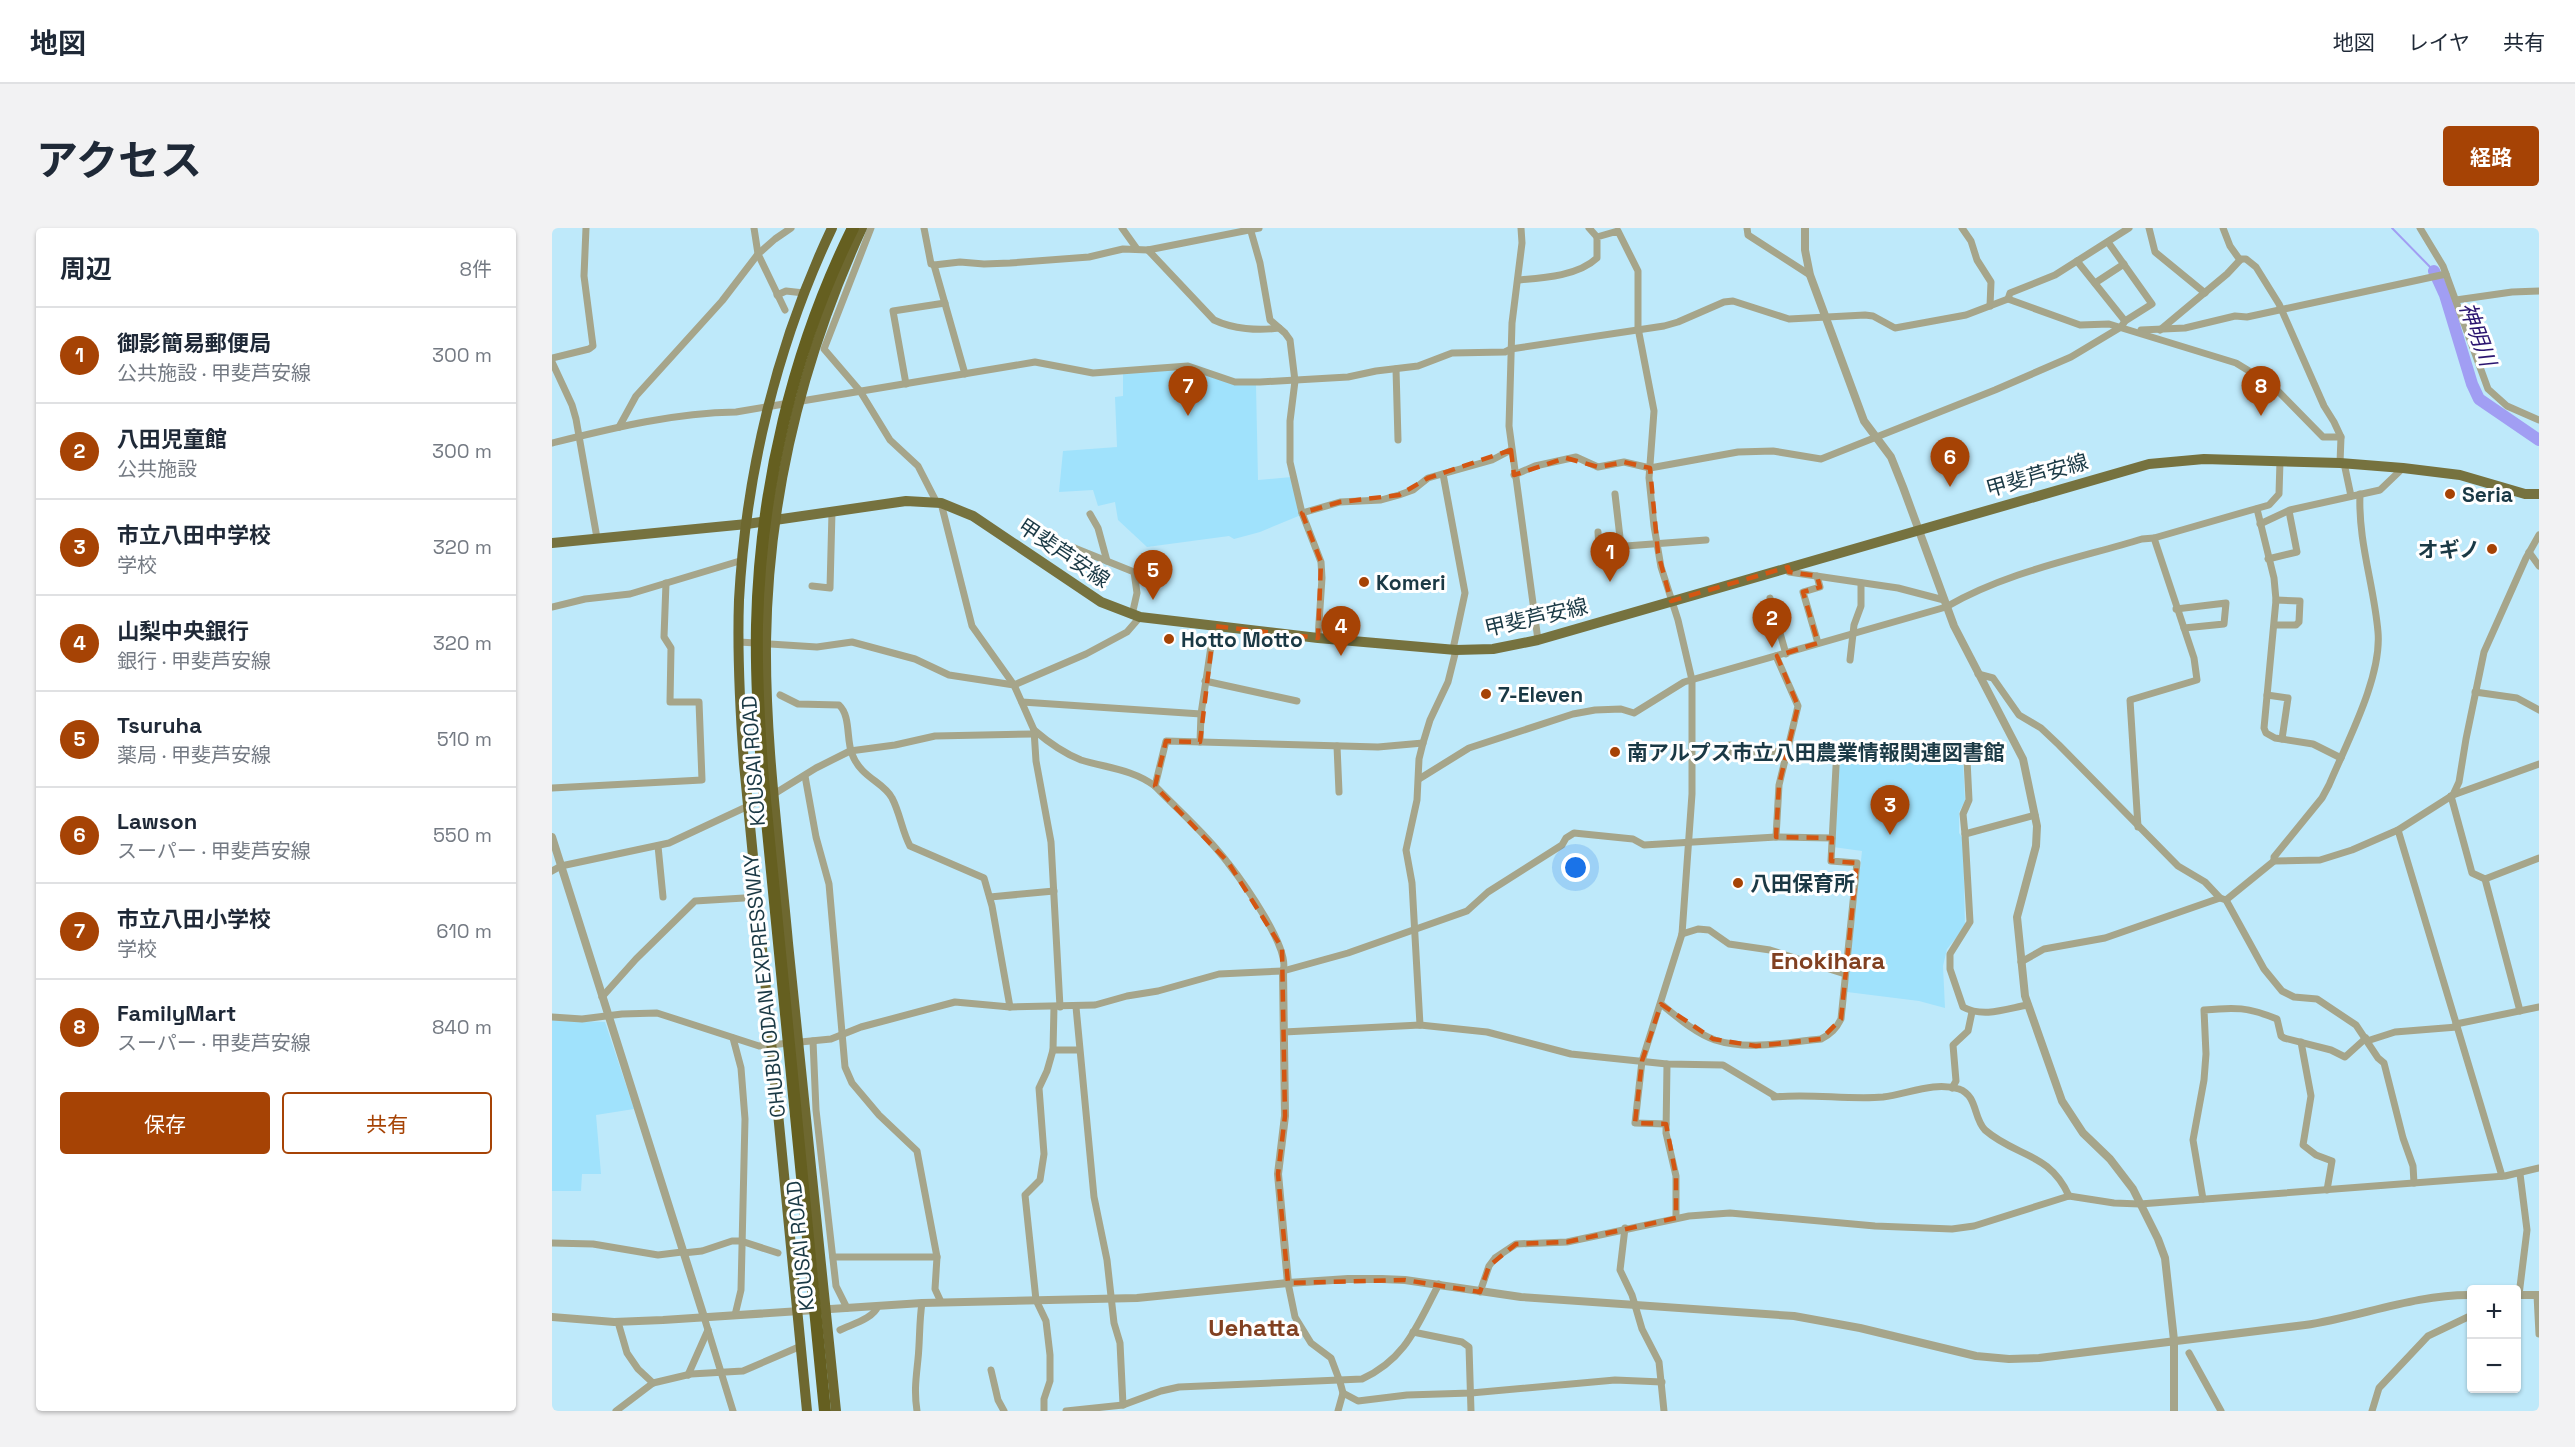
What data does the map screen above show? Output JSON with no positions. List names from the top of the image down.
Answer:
{
  "streets": {
    "highway": ["KOUSAI ROAD", "CHUBU ODAN EXPRESSWAY"],
    "main road": ["甲斐芦安線"]
  },
  "crossings": [
    ["甲斐芦安線", "KOUSAI ROAD"]
  ],
  "districts": ["Enokihara", "Uehatta"],
  "water": ["神明川"],
  "places": [
    "Seria",
    "オギノ",
    "Komeri",
    "Hotto Motto",
    "7-Eleven",
    "南アルプス市立八田農業情報関連図書館",
    "八田保育所"
  ],
  "page": {
    "header": "地図",
    "nav": ["地図", "レイヤ", "共有"],
    "title": "アクセス",
    "buttons": [
      "経路",
      ["保存", "共有"]
    ],
    "heading": ["周辺", "8件"],
    "list": [
      {
        "mark": "1",
        "name": "御影簡易郵便局",
        "note": "公共施設 · 甲斐芦安線",
        "value": "300 m"
      },
      {
        "mark": "2",
        "name": "八田児童館",
        "note": "公共施設",
        "value": "300 m"
      },
      {
        "mark": "3",
        "name": "市立八田中学校",
        "note": "学校",
        "value": "320 m"
      },
      {
        "mark": "4",
        "name": "山梨中央銀行",
        "note": "銀行 · 甲斐芦安線",
        "value": "320 m"
      },
      {
        "mark": "5",
        "name": "Tsuruha",
        "note": "薬局 · 甲斐芦安線",
        "value": "510 m"
      },
      {
        "mark": "6",
        "name": "Lawson",
        "note": "スーパー · 甲斐芦安線",
        "value": "550 m"
      },
      {
        "mark": "7",
        "name": "市立八田小学校",
        "note": "学校",
        "value": "610 m"
      },
      {
        "mark": "8",
        "name": "FamilyMart",
        "note": "スーパー · 甲斐芦安線",
        "value": "840 m"
      }
    ],
    "pins": [
      "7",
      "8",
      "6",
      "1",
      "5",
      "2",
      "4",
      "3"
    ],
    "map_buttons": ["+", "−"]
  }
}
